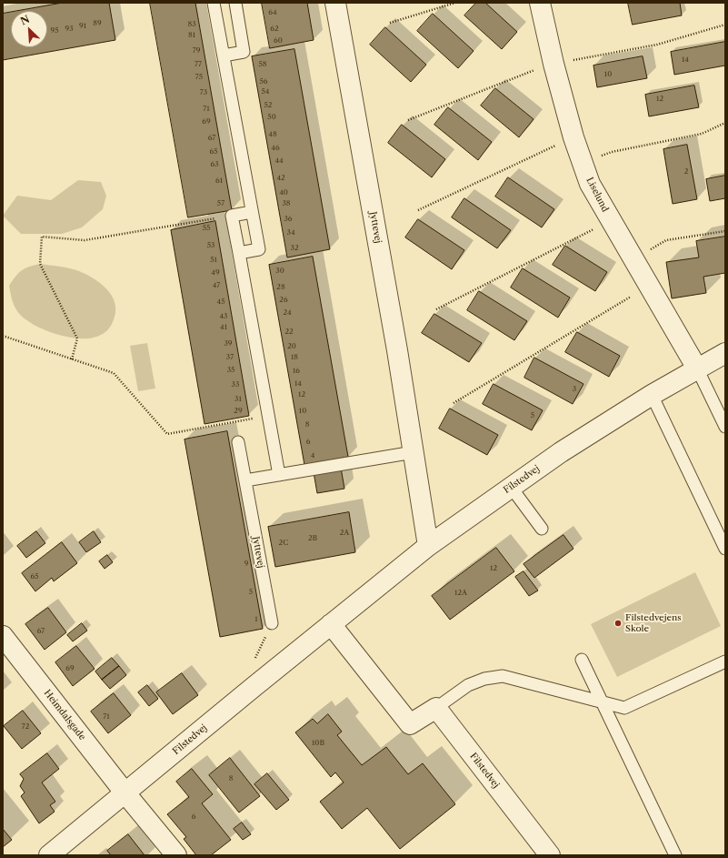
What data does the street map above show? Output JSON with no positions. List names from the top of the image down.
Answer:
{
  "streets": {
    "street": [
      "Liselund",
      "Jyttevej",
      "Filstedvej",
      "Heimdalsgade"
    ]
  },
  "crossings": [
    ["Liselund", "Filstedvej"],
    ["Jyttevej", "Filstedvej"],
    ["Filstedvej", "Heimdalsgade"]
  ],
  "places": ["Filstedvejens Skole"],
  "house_numbers": [
    "64",
    "89",
    "83",
    "91",
    "93",
    "62",
    "95",
    "81",
    "60",
    "79",
    "14",
    "77",
    "58",
    "10",
    "75",
    "56",
    "54",
    "73",
    "12",
    "52",
    "71",
    "50",
    "69",
    "48",
    "67",
    "46",
    "65",
    "44",
    "63",
    "2",
    "42",
    "61",
    "40",
    "57",
    "38",
    "36",
    "55",
    "34",
    "53",
    "32",
    "51",
    "30",
    "49",
    "47",
    "28",
    "26",
    "45",
    "24",
    "43",
    "41",
    "22",
    "39",
    "20",
    "37",
    "18",
    "35",
    "16",
    "14",
    "33",
    "3",
    "12",
    "31",
    "29",
    "10",
    "5",
    "8",
    "6",
    "4",
    "2A",
    "2B",
    "2C",
    "9",
    "12",
    "65",
    "5",
    "12A",
    "1",
    "67",
    "69",
    "71",
    "72",
    "10B",
    "8",
    "6"
  ],
  "north": "top left"
}
